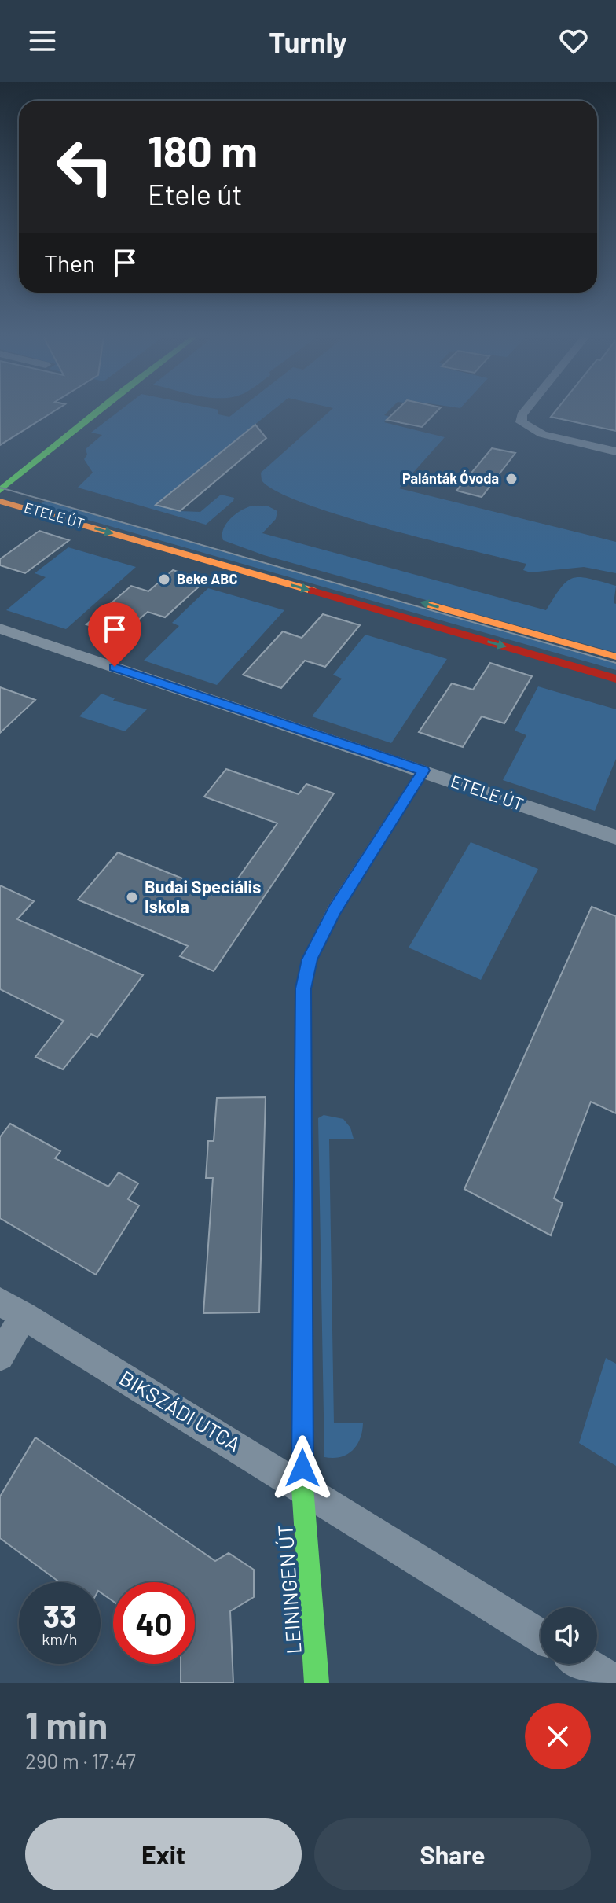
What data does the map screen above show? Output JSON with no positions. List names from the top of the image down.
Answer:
{
  "streets": {
    "main road": ["ETELE ÚT", "LEININGEN ÚT"],
    "street": ["BIKSZÁDI UTCA"]
  },
  "crossings": [
    ["ETELE ÚT", "LEININGEN ÚT"],
    ["BIKSZÁDI UTCA", "LEININGEN ÚT"]
  ],
  "places": ["Palánták Óvoda", "Beke ABC", "Budai Speciális Iskola"],
  "page": {
    "header": "Turnly",
    "turn": ["180 m", "Etele út"],
    "then": "Then",
    "speed": "33 km/h",
    "limit": "40",
    "heading": ["1 min", "290 m · 17:47"],
    "buttons": ["Exit", "Share"]
  }
}
